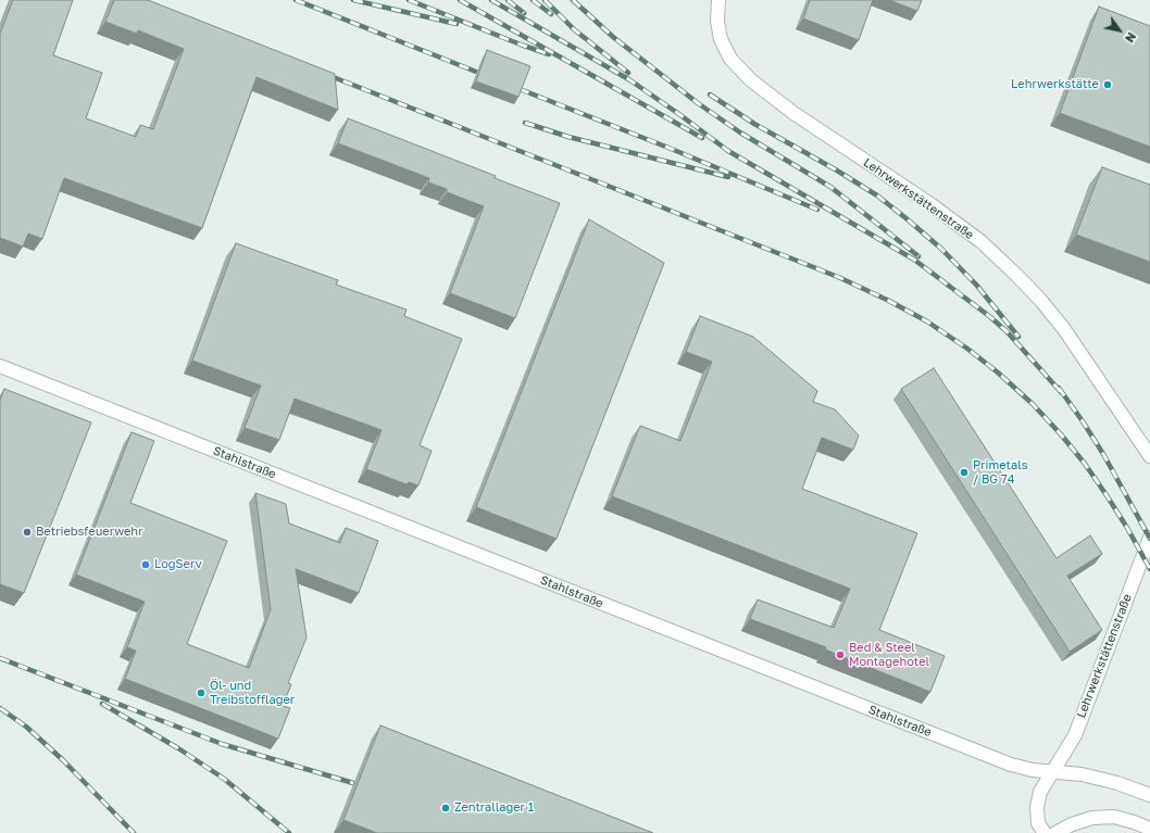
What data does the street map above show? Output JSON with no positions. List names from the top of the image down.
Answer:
{
  "streets": {
    "street": ["Lehrwerkstättenstraße", "Stahlstraße"]
  },
  "crossings": [
    ["Lehrwerkstättenstraße", "Stahlstraße"]
  ],
  "places": [
    "Lehrwerkstätte",
    "Primetals / BG 74",
    "Betriebsfeuerwehr",
    "LogServ",
    "Bed & Steel Montagehotel",
    "Öl- und Treibstofflager",
    "Zentrallager 1"
  ],
  "north": "bottom right"
}
